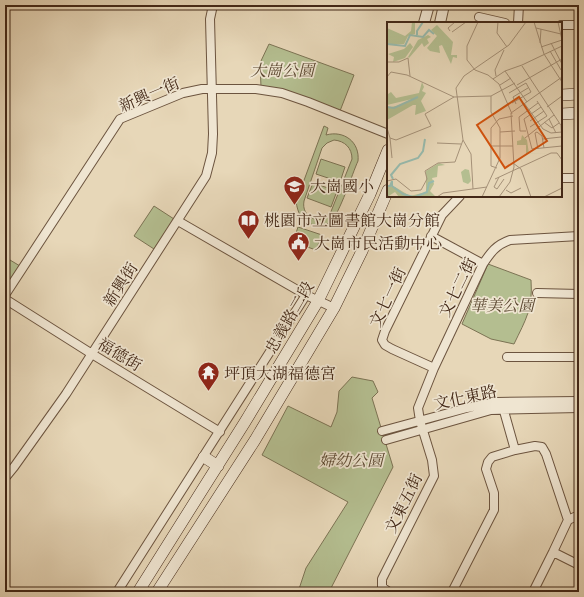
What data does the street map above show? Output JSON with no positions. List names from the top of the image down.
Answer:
{
  "streets": {
    "main road": ["忠義路二段"],
    "street": [
      "新興一街",
      "新興街",
      "文七二街",
      "文七一街",
      "福德街",
      "文化東路",
      "文東五街"
    ]
  },
  "crossings": [
    ["新興一街", "新興街"],
    ["新興街", "福德街"],
    ["文七二街", "文七一街"],
    ["文七二街", "文化東路"],
    ["文七二街", "文東五街"],
    ["文化東路", "文東五街"]
  ],
  "parks": ["大崗公園", "華美公園", "婦幼公園"],
  "places": {
    "school or university": ["大崗國小"],
    "library": ["桃園市立圖書館大崗分館"],
    "public building": ["大崗市民活動中心"],
    "temple": ["坪頂大湖福德宮"]
  }
}
